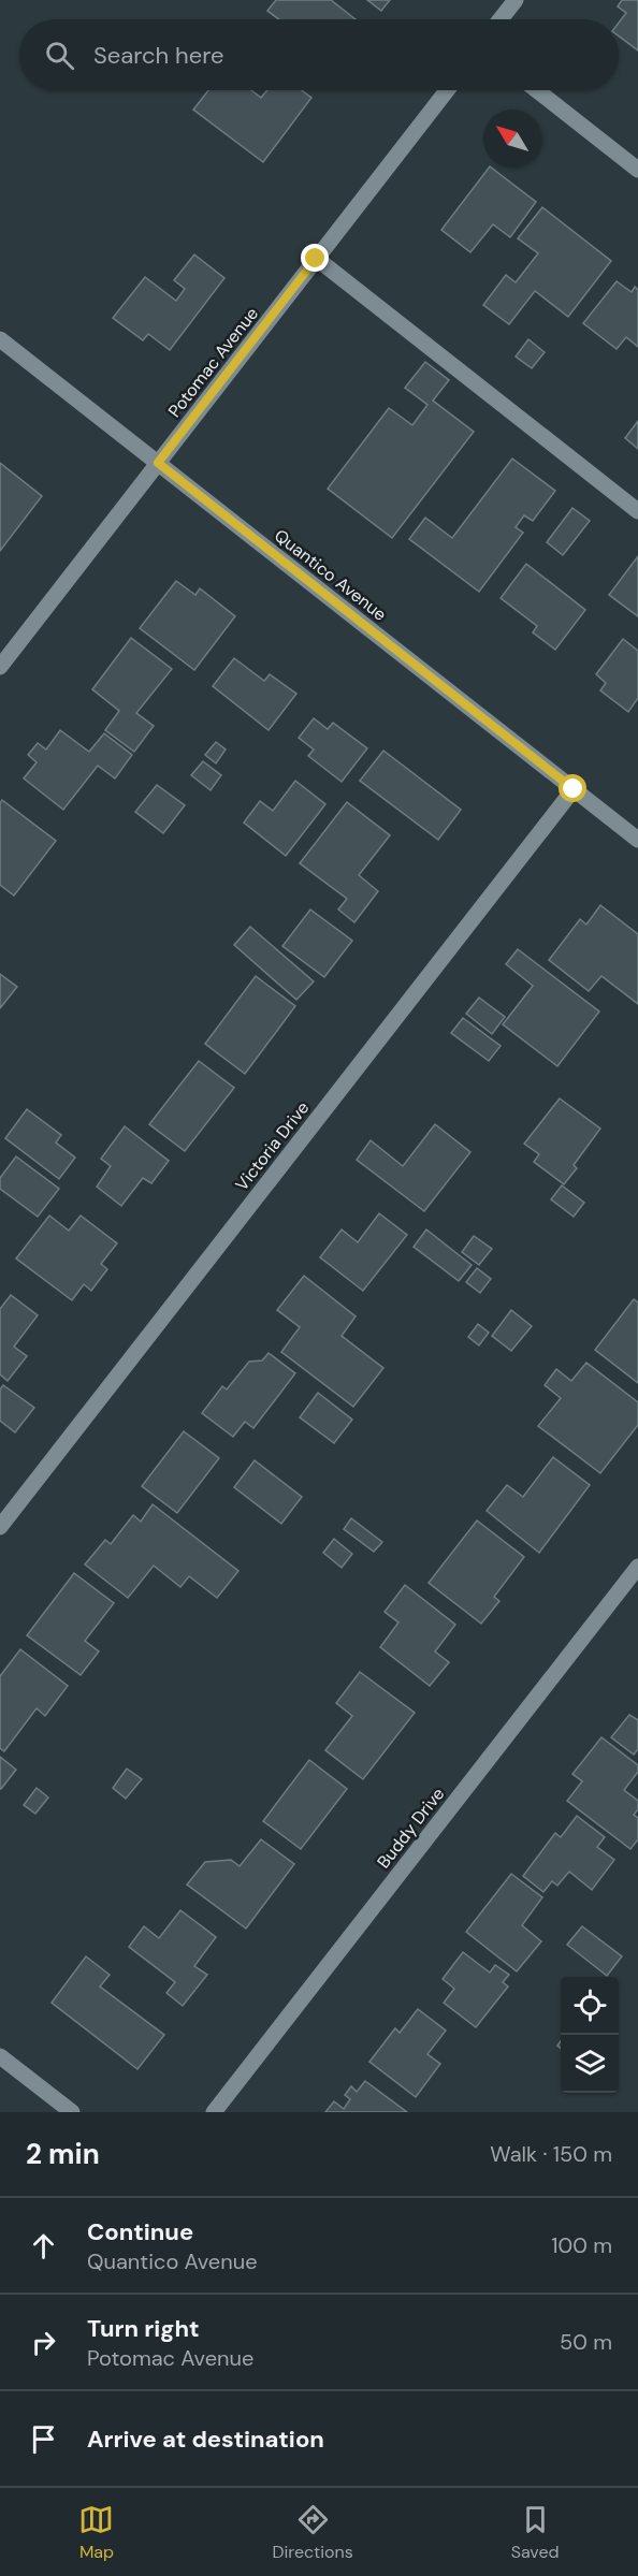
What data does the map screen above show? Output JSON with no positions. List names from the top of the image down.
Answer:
{
  "streets": {
    "street": [
      "Potomac Avenue",
      "Quantico Avenue",
      "Victoria Drive",
      "Buddy Drive"
    ]
  },
  "crossings": [
    ["Potomac Avenue", "Quantico Avenue"],
    ["Quantico Avenue", "Victoria Drive"]
  ],
  "north": "top left",
  "page": {
    "search": "Search here",
    "heading": ["2 min", "Walk · 150 m"],
    "list": [
      ["Continue", "Quantico Avenue", "100 m"],
      ["Turn right", "Potomac Avenue", "50 m"],
      "Arrive at destination"
    ],
    "nav": ["Map", "Directions", "Saved"]
  }
}
